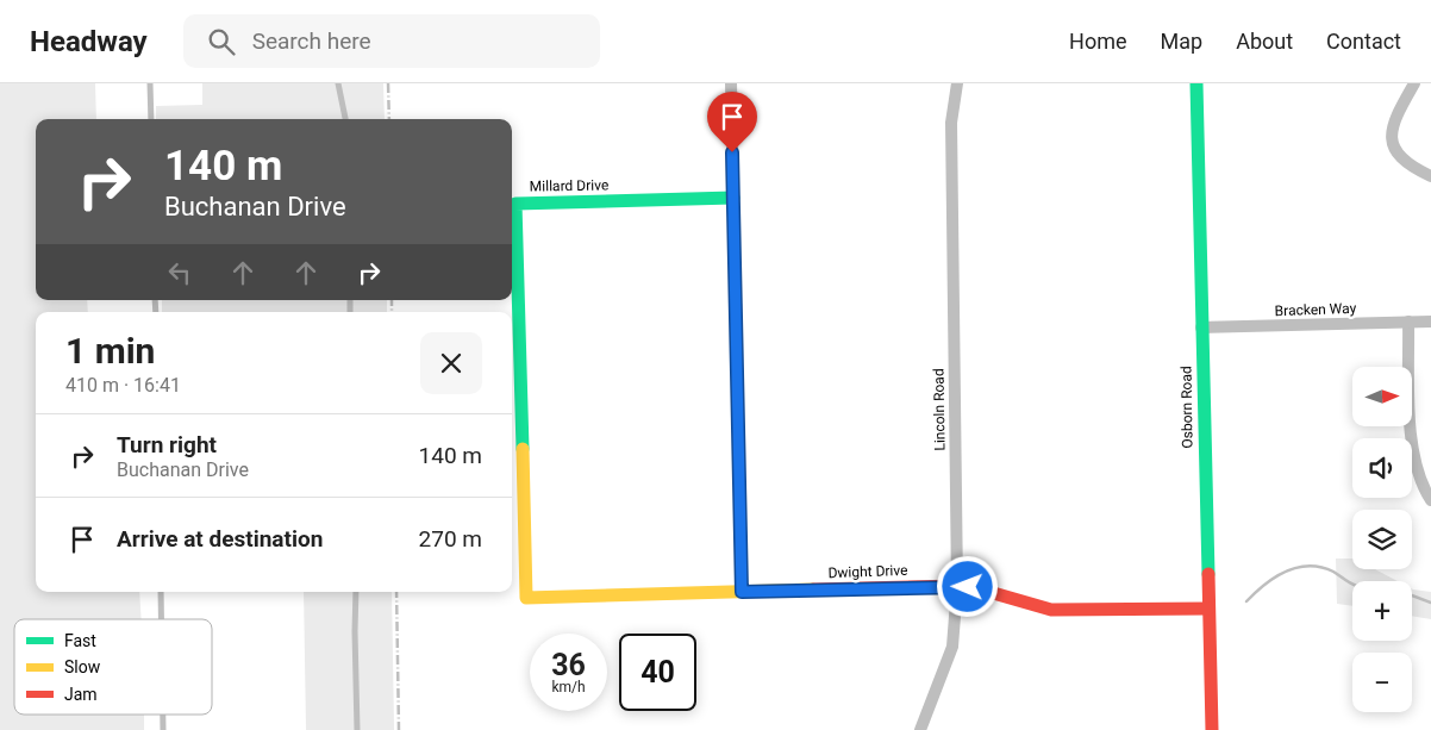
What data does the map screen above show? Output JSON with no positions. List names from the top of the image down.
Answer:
{
  "streets": {
    "street": [
      "Millard Drive",
      "Bracken Way",
      "Osborn Road",
      "Lincoln Road",
      "Dwight Drive"
    ]
  },
  "crossings": [
    ["Millard Drive", "Dwight Drive"],
    ["Bracken Way", "Osborn Road"],
    ["Osborn Road", "Dwight Drive"],
    ["Lincoln Road", "Dwight Drive"]
  ],
  "legend": ["Fast", "Slow", "Jam"],
  "north": "right",
  "page": {
    "header": "Headway",
    "search": "Search here",
    "nav": [
      "Home",
      "Map",
      "About",
      "Contact"
    ],
    "turn": ["140 m", "Buchanan Drive"],
    "heading": ["1 min", "410 m · 16:41"],
    "map_buttons": ["+", "−"],
    "list": [
      {
        "name": "Turn right",
        "note": "Buchanan Drive",
        "value": "140 m"
      },
      {
        "name": "Arrive at destination",
        "value": "270 m"
      }
    ],
    "speed": "36 km/h",
    "limit": "40"
  }
}
